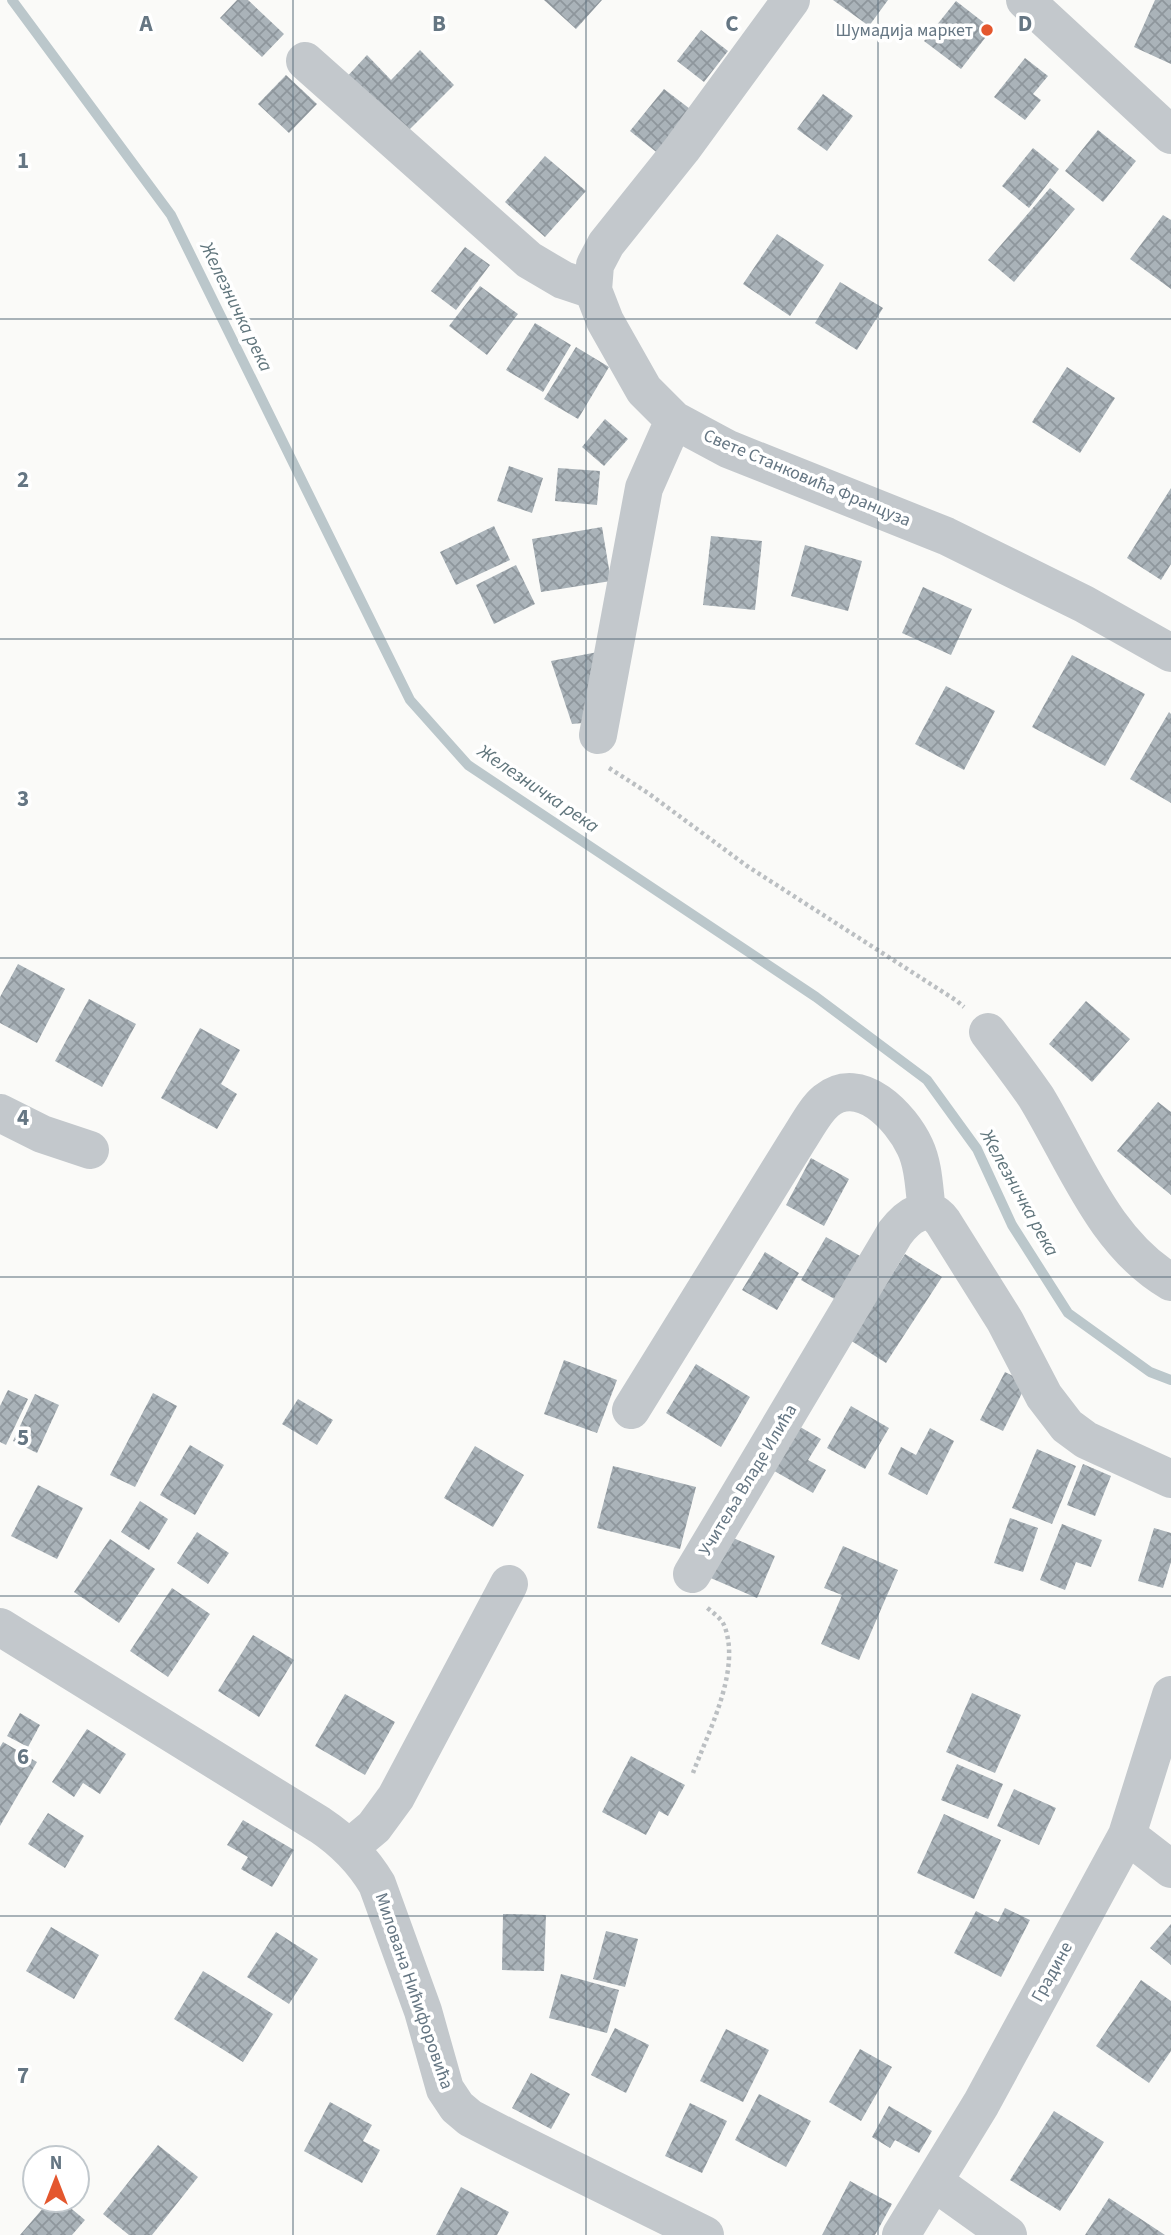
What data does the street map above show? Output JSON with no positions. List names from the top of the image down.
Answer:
{
  "streets": {
    "street": [
      "Свете Станковића Француза",
      "Учитеља Владе Илића",
      "Градине",
      "Милована Нићифоровића"
    ]
  },
  "water": ["Железничка река"],
  "places": ["Шумадија маркет"],
  "north": "top",
  "grid": {
    "columns": [
      "A",
      "B",
      "C",
      "D"
    ],
    "rows": [
      "1",
      "2",
      "3",
      "4",
      "5",
      "6",
      "7"
    ]
  }
}
